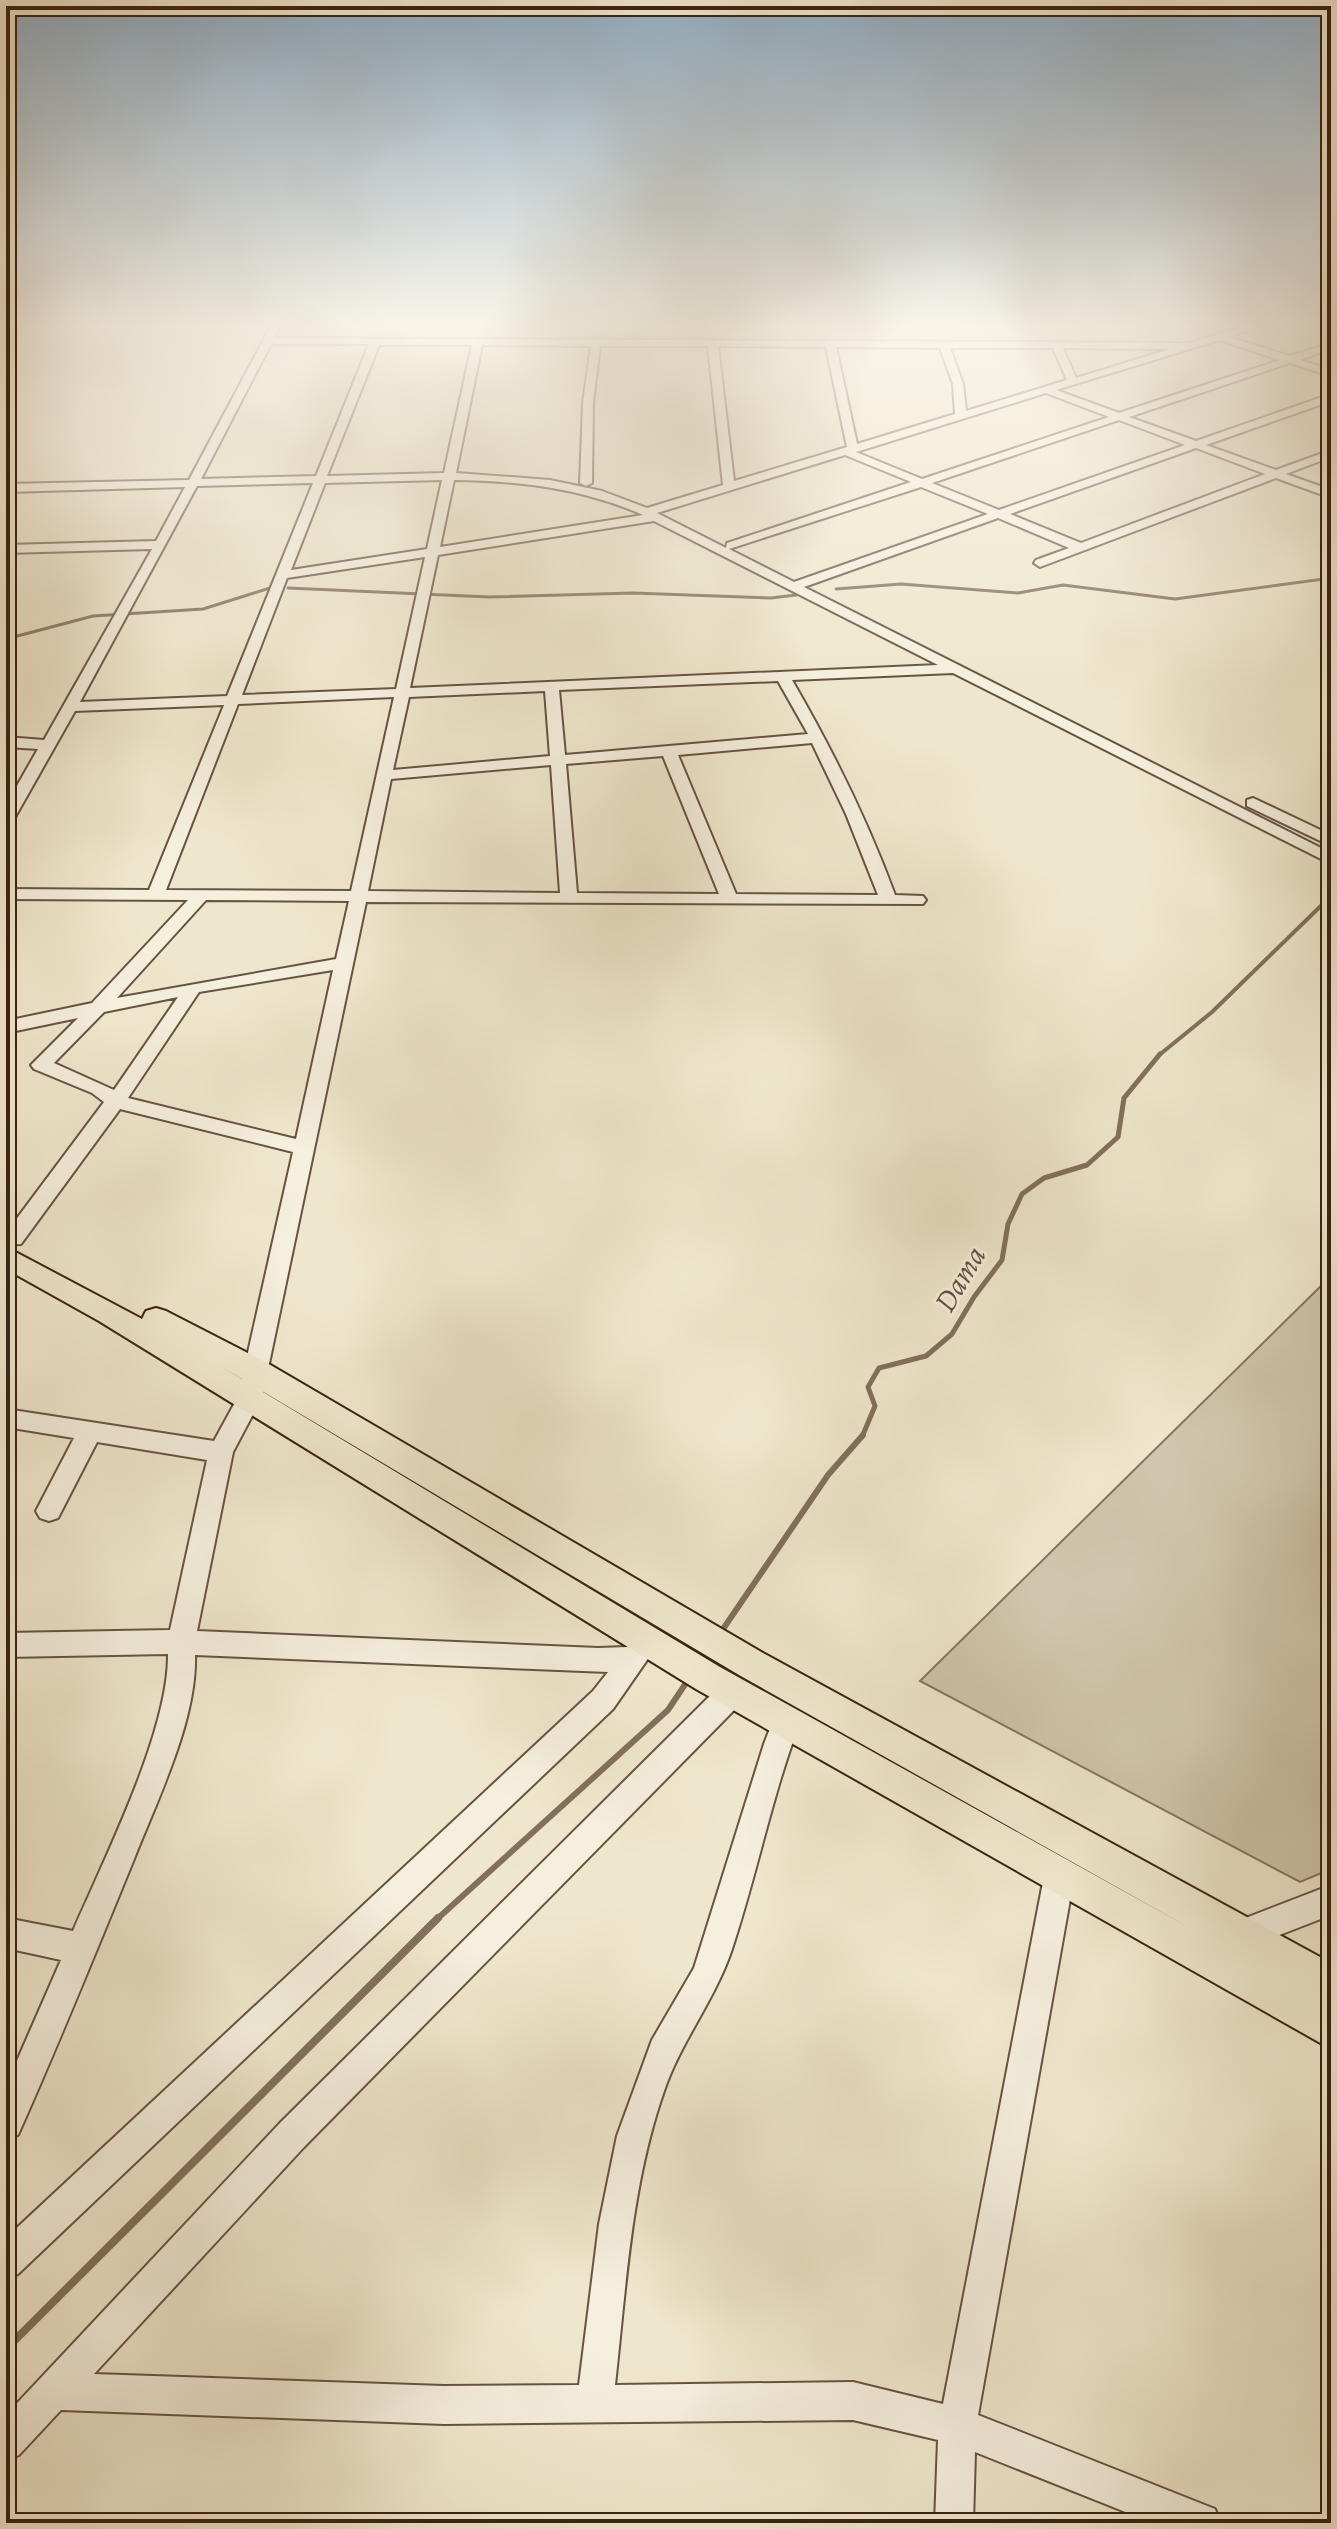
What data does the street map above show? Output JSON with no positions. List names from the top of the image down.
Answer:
{
  "water": ["Dama"]
}
